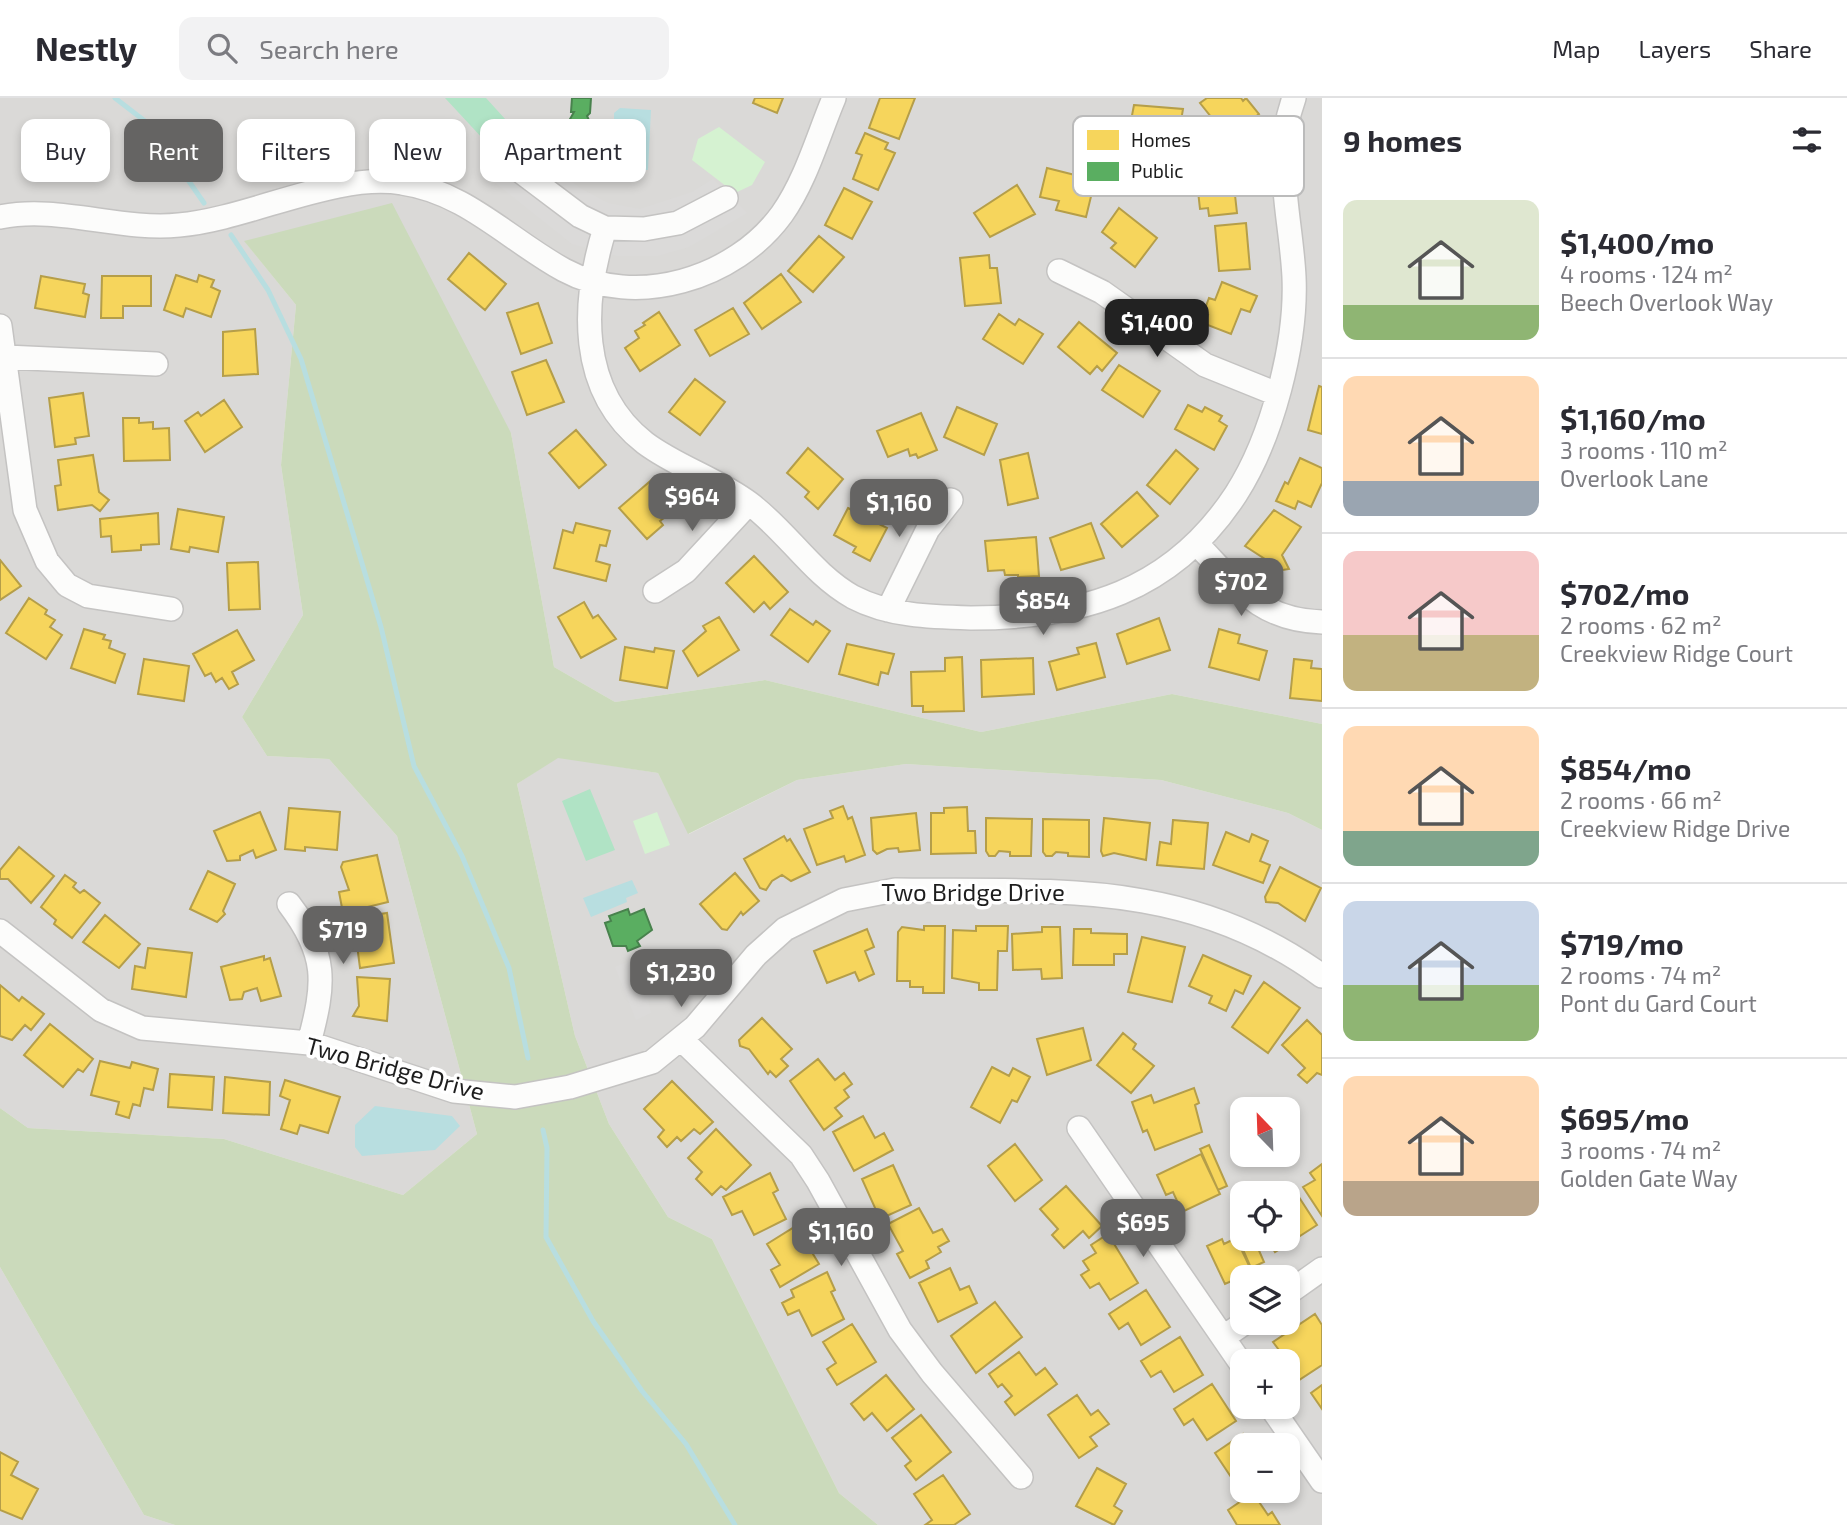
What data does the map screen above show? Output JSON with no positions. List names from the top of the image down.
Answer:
{
  "streets": {
    "street": ["Two Bridge Drive"]
  },
  "legend": ["Homes", "Public"],
  "north": "top left",
  "page": {
    "header": "Nestly",
    "search": "Search here",
    "nav": ["Map", "Layers", "Share"],
    "heading": "9 homes",
    "chip": [
      "Buy",
      "Rent",
      "Filters",
      "New",
      "Apartment"
    ],
    "list": [
      {
        "name": "$1,400/mo",
        "note": "4 rooms · 124 m² · Beech Overlook Way"
      },
      {
        "name": "$1,160/mo",
        "note": "3 rooms · 110 m² · Overlook Lane"
      },
      {
        "name": "$702/mo",
        "note": "2 rooms · 62 m² · Creekview Ridge Court"
      },
      {
        "name": "$854/mo",
        "note": "2 rooms · 66 m² · Creekview Ridge Drive"
      },
      {
        "name": "$719/mo",
        "note": "2 rooms · 74 m² · Pont du Gard Court"
      },
      {
        "name": "$695/mo",
        "note": "3 rooms · 74 m² · Golden Gate Way"
      }
    ],
    "price": [
      "$1,400",
      "$964",
      "$1,160",
      "$702",
      "$854",
      "$719",
      "$1,230",
      "$695",
      "$1,160"
    ],
    "map_buttons": ["+", "−"]
  }
}
